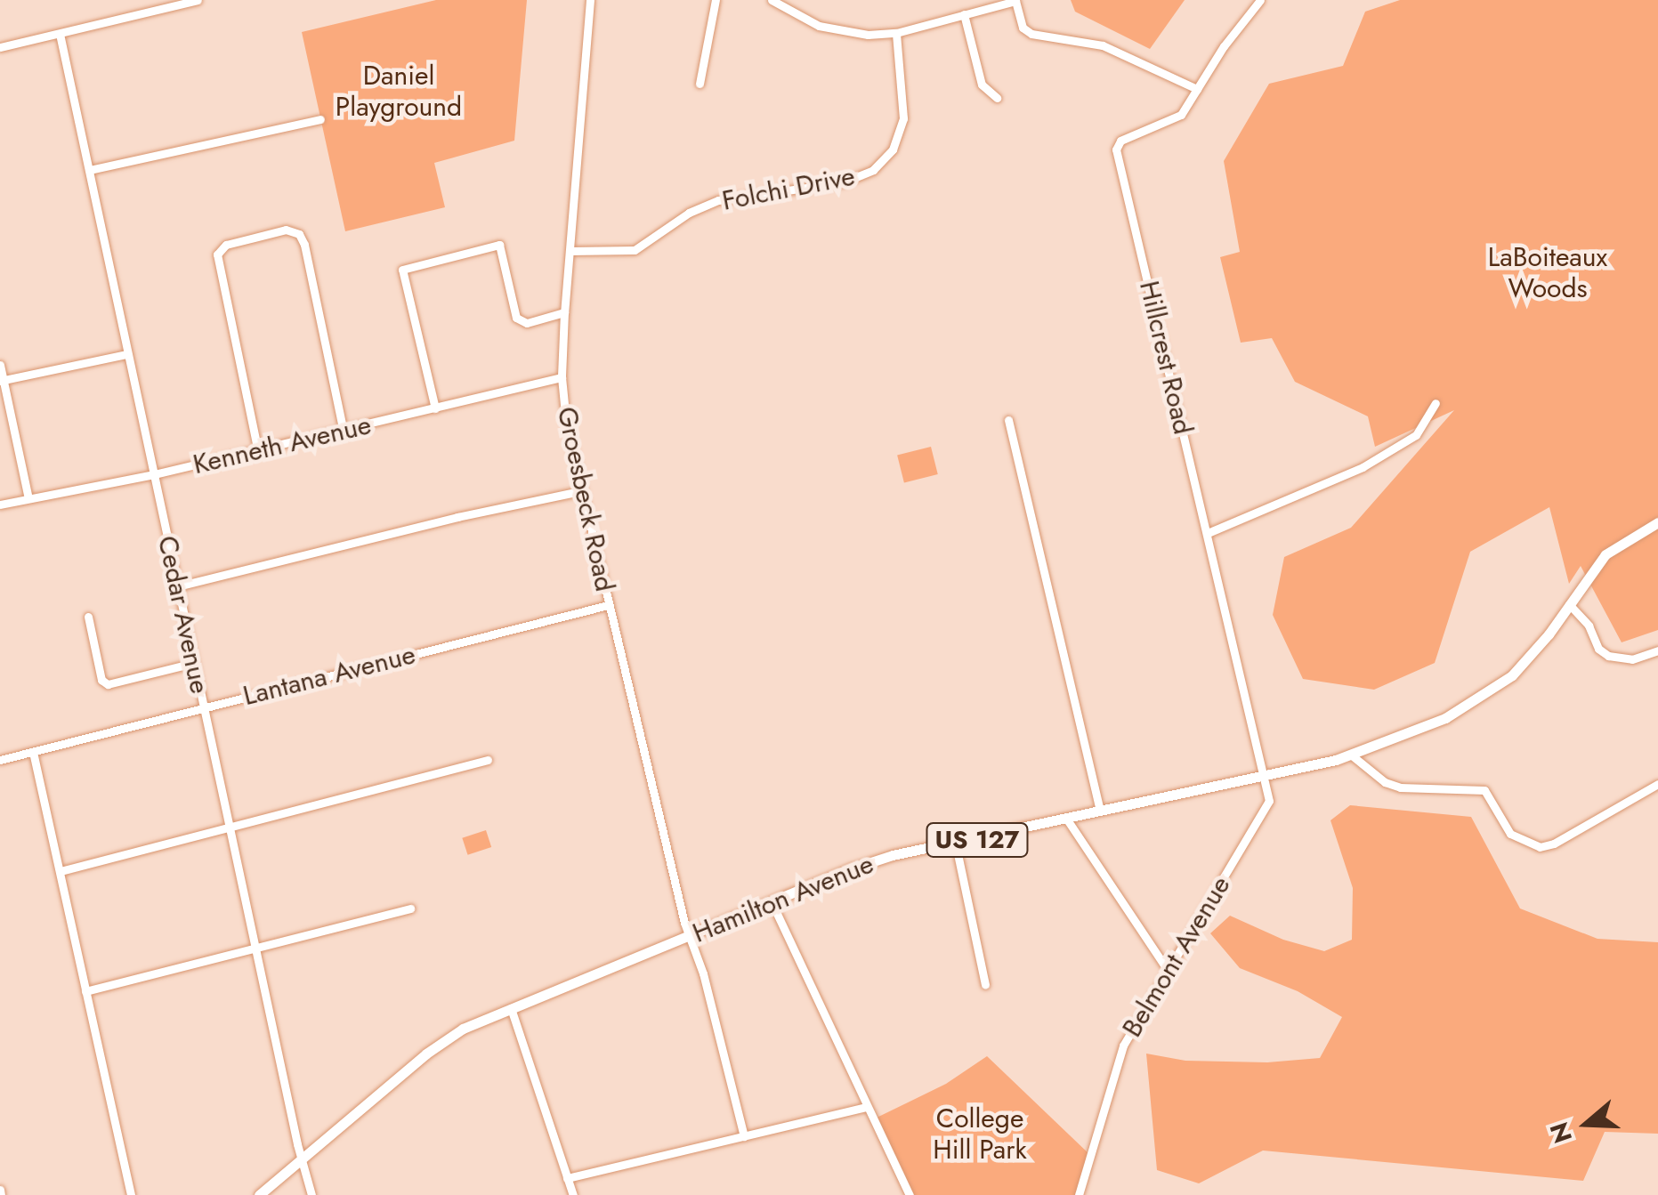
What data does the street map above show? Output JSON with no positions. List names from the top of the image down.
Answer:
{
  "streets": {
    "main road": ["US 127", "Hamilton Avenue"],
    "street": [
      "Folchi Drive",
      "Hillcrest Road",
      "Kenneth Avenue",
      "Groesbeck Road",
      "Cedar Avenue",
      "Lantana Avenue",
      "Belmont Avenue"
    ]
  },
  "crossings": [
    ["Folchi Drive", "Groesbeck Road"],
    ["Hillcrest Road", "Hamilton Avenue"],
    ["Hillcrest Road", "Belmont Avenue"],
    ["Kenneth Avenue", "Groesbeck Road"],
    ["Kenneth Avenue", "Cedar Avenue"],
    ["Groesbeck Road", "Lantana Avenue"],
    ["Groesbeck Road", "Hamilton Avenue"],
    ["Cedar Avenue", "Lantana Avenue"],
    ["Cedar Avenue", "Hamilton Avenue"],
    ["Hamilton Avenue", "Belmont Avenue"]
  ],
  "parks": ["Daniel Playground", "LaBoiteaux Woods", "College Hill Park"],
  "north": "left"
}
